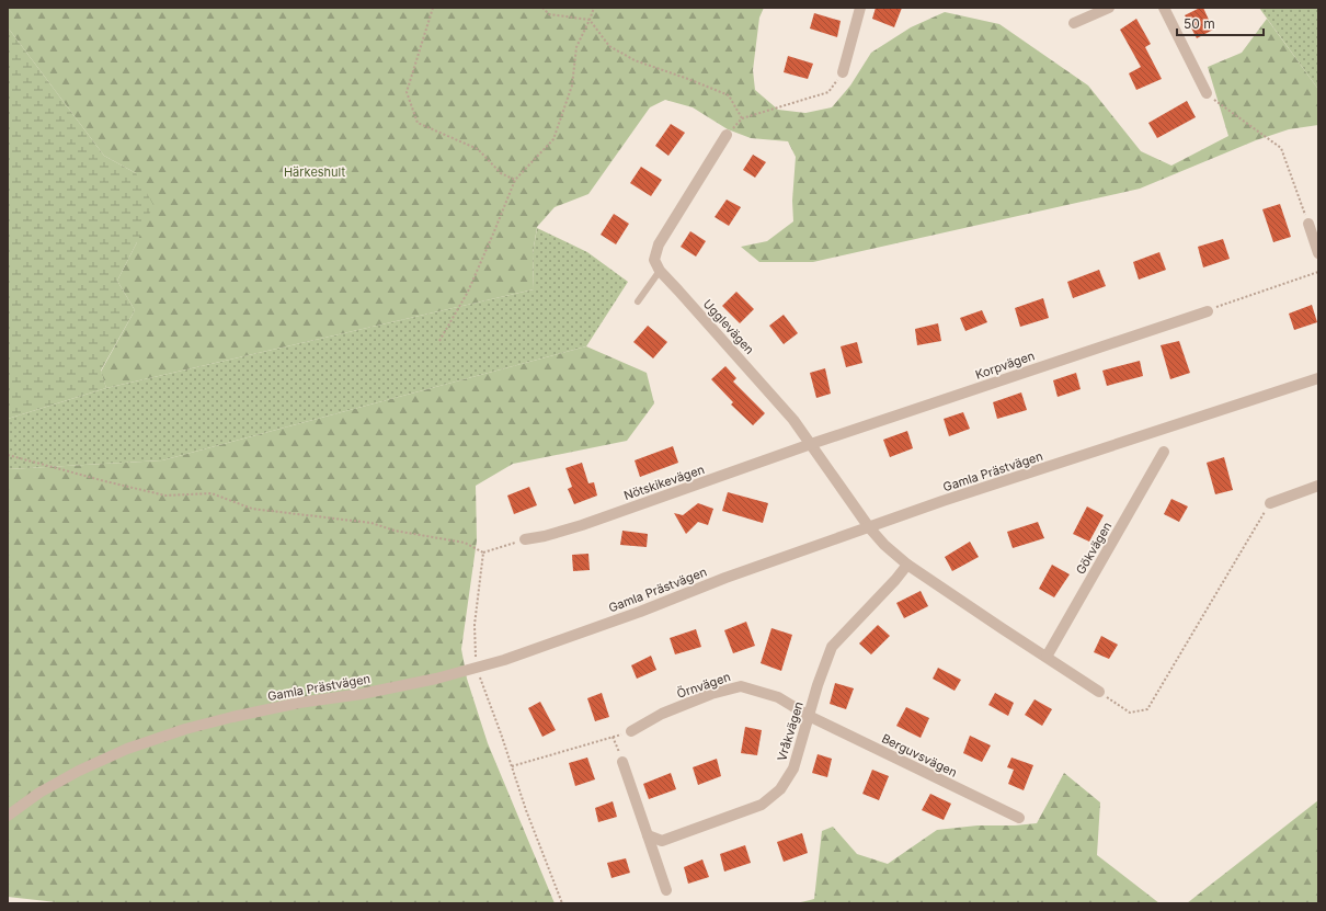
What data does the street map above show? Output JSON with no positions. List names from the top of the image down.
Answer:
{
  "streets": {
    "street": [
      "Ugglevägen",
      "Korpvägen",
      "Gamla Prästvägen",
      "Nötskikevägen",
      "Gökvägen",
      "Örnvägen",
      "Vråkvägen",
      "Berguvsvägen"
    ]
  },
  "crossings": [
    ["Ugglevägen", "Korpvägen"],
    ["Ugglevägen", "Gamla Prästvägen"],
    ["Ugglevägen", "Nötskikevägen"],
    ["Korpvägen", "Nötskikevägen"],
    ["Örnvägen", "Vråkvägen"],
    ["Örnvägen", "Berguvsvägen"],
    ["Vråkvägen", "Berguvsvägen"]
  ],
  "parks": ["Härkeshult"],
  "scale_bar": "50 m"
}
